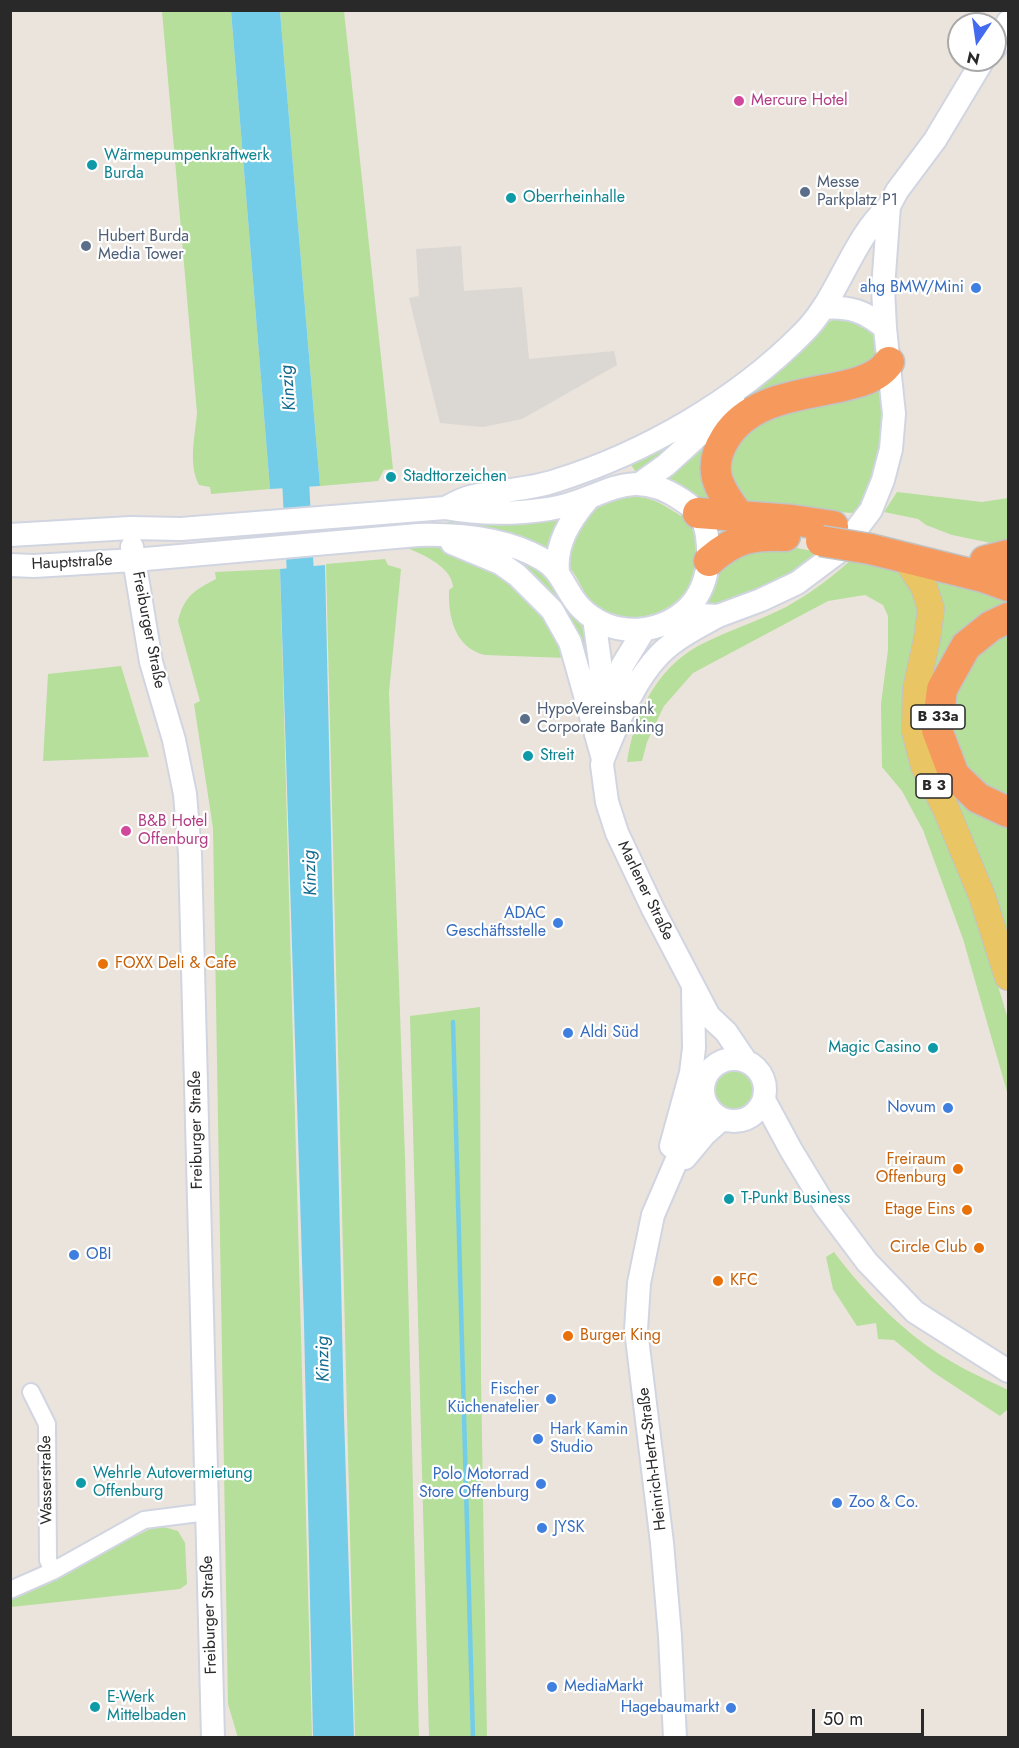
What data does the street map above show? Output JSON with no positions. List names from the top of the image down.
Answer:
{
  "streets": {
    "highway": ["B 33a"],
    "main road": [
      "Hauptstraße",
      "Freiburger Straße",
      "B 3",
      "Marlener Straße",
      "Heinrich-Hertz-Straße"
    ],
    "street": ["Wasserstraße"]
  },
  "crossings": [
    ["Hauptstraße", "Freiburger Straße"],
    ["Marlener Straße", "Heinrich-Hertz-Straße"]
  ],
  "water": ["Kinzig"],
  "places": [
    "Mercure Hotel",
    "Wärmepumpenkraftwerk Burda",
    "Messe Parkplatz P1",
    "Oberrheinhalle",
    "Hubert Burda Media Tower",
    "ahg BMW/Mini",
    "Stadttorzeichen",
    "HypoVereinsbank Corporate Banking",
    "Streit",
    "B&B Hotel Offenburg",
    "ADAC Geschäftsstelle",
    "FOXX Deli & Cafe",
    "Aldi Süd",
    "Magic Casino",
    "Novum",
    "Freiraum Offenburg",
    "T-Punkt Business",
    "Etage Eins",
    "Circle Club",
    "OBI",
    "KFC",
    "Burger King",
    "Fischer Küchenatelier",
    "Hark Kamin Studio",
    "Wehrle Autovermietung Offenburg",
    "Polo Motorrad Store Offenburg",
    "Zoo & Co.",
    "JYSK",
    "MediaMarkt",
    "E-Werk Mittelbaden",
    "Hagebaumarkt"
  ],
  "scale_bar": "50 m",
  "north": "bottom"
}
